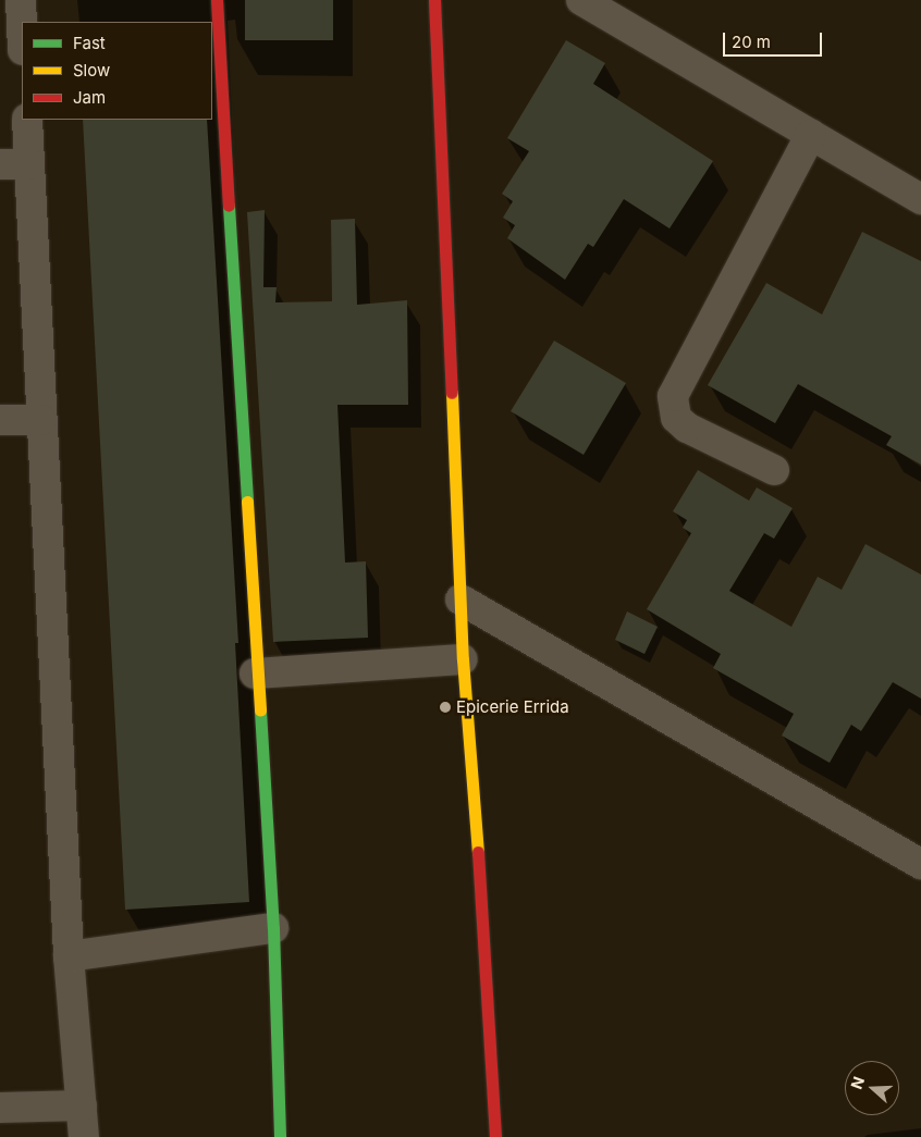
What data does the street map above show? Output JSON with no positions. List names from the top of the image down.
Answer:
{
  "places": ["Epicerie Errida"],
  "legend": ["Fast", "Slow", "Jam"],
  "scale_bar": "20 m",
  "north": "left"
}
